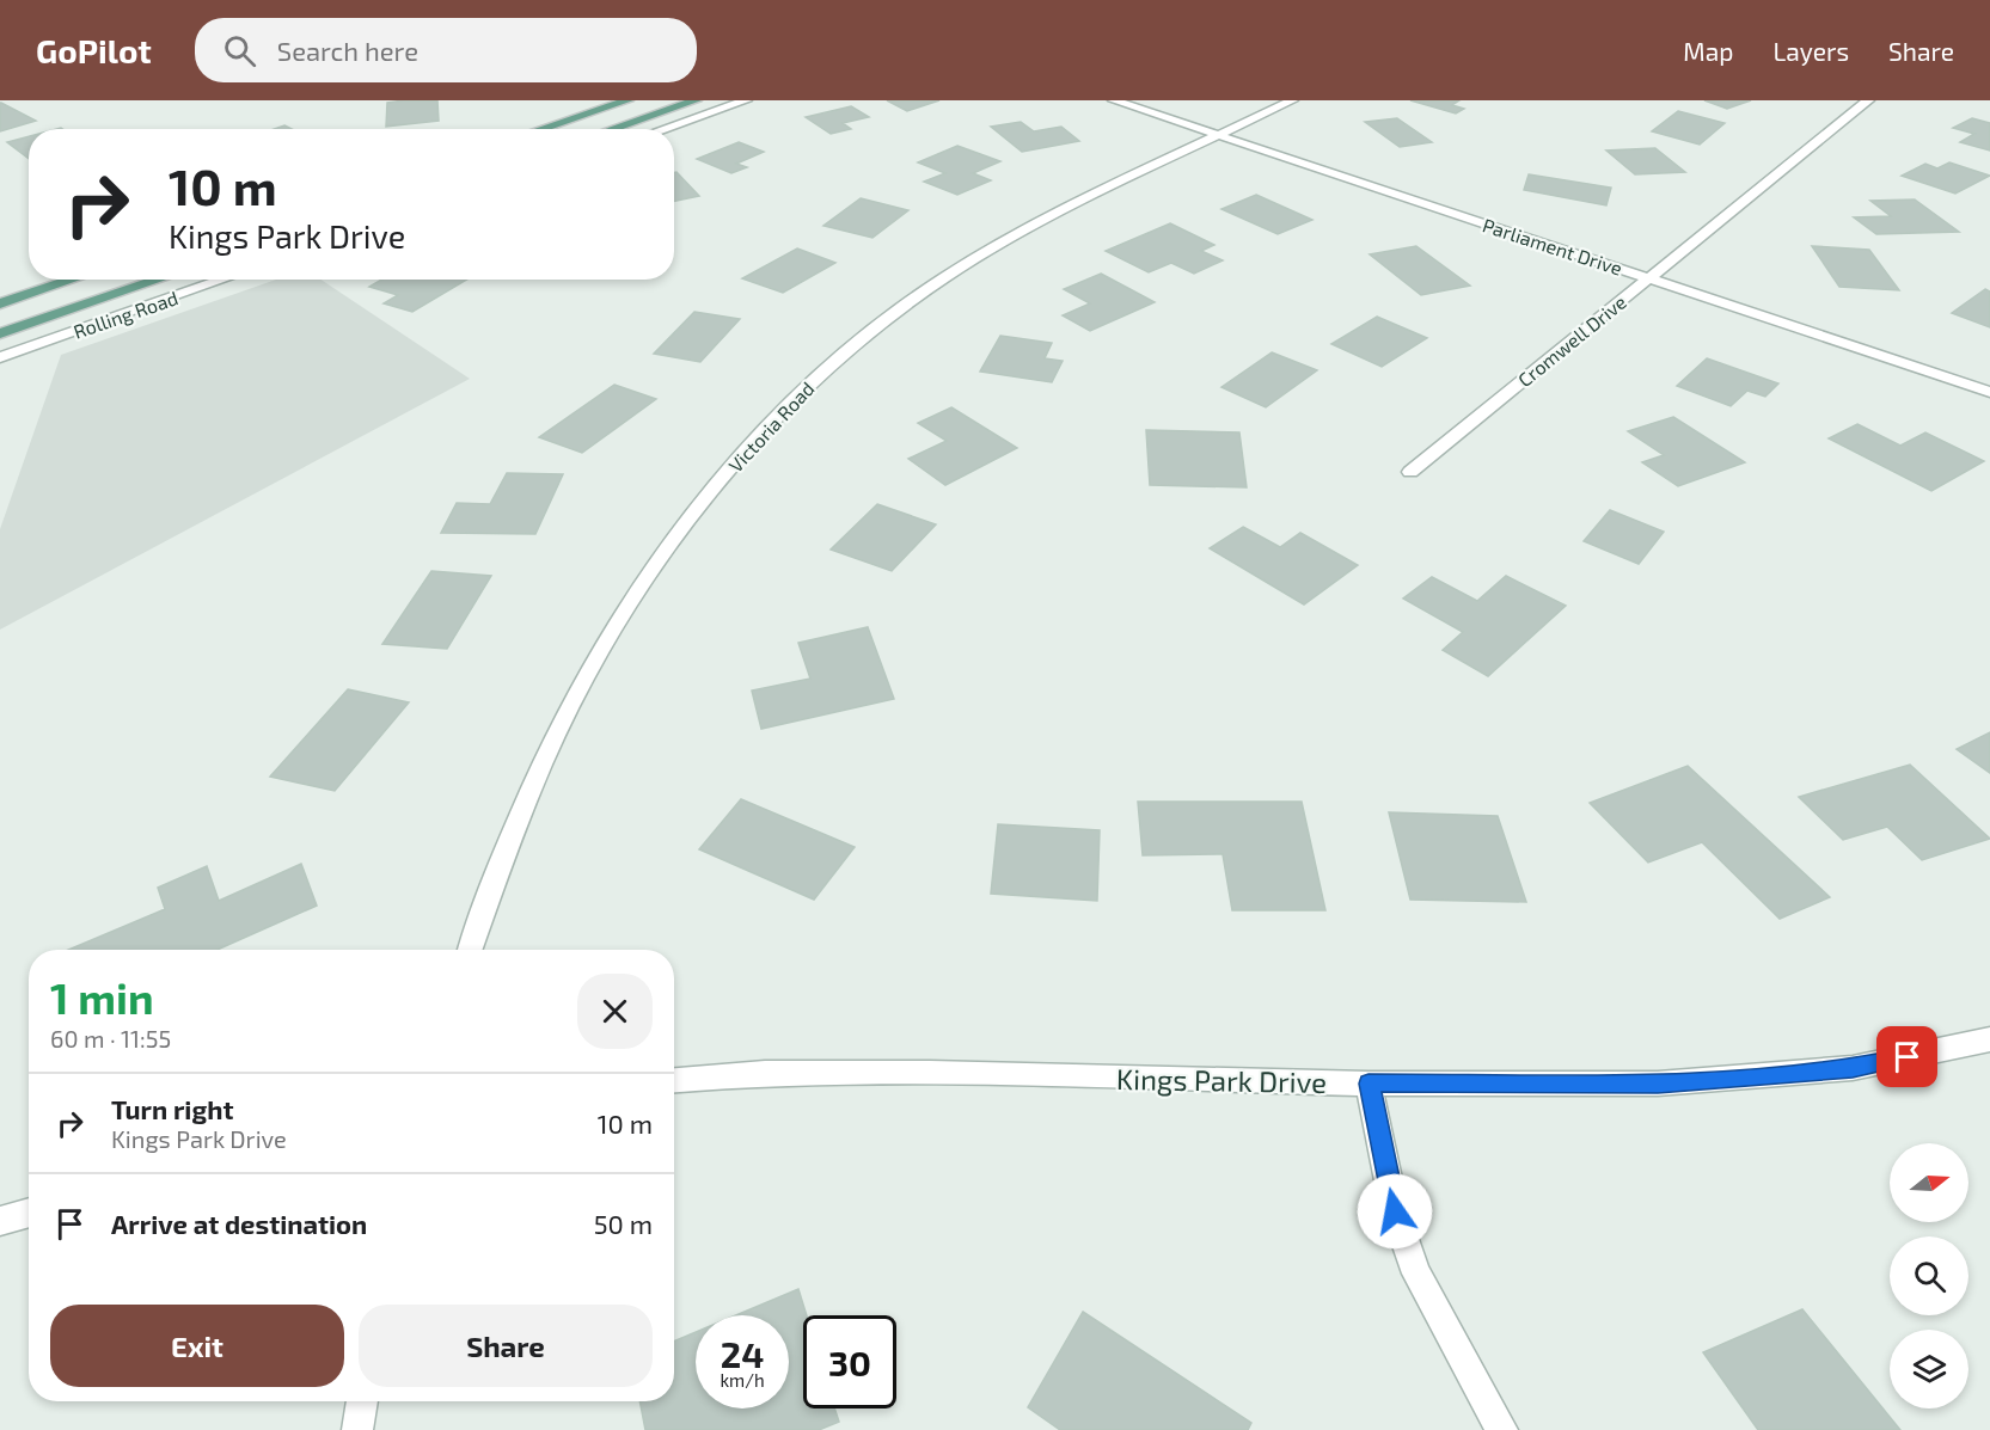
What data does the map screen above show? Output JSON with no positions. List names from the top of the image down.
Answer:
{
  "streets": {
    "main road": ["Rolling Road"],
    "street": [
      "Parliament Drive",
      "Cromwell Drive",
      "Victoria Road",
      "Kings Park Drive"
    ]
  },
  "crossings": [
    ["Parliament Drive", "Cromwell Drive"],
    ["Parliament Drive", "Victoria Road"]
  ],
  "north": "right",
  "page": {
    "header": "GoPilot",
    "search": "Search here",
    "nav": ["Map", "Layers", "Share"],
    "turn": ["10 m", "Kings Park Drive"],
    "heading": ["1 min", "60 m · 11:55"],
    "list": [
      {
        "name": "Turn right",
        "note": "Kings Park Drive",
        "value": "10 m"
      },
      {
        "name": "Arrive at destination",
        "value": "50 m"
      }
    ],
    "buttons": ["Exit", "Share"],
    "speed": "24 km/h",
    "limit": "30"
  }
}
